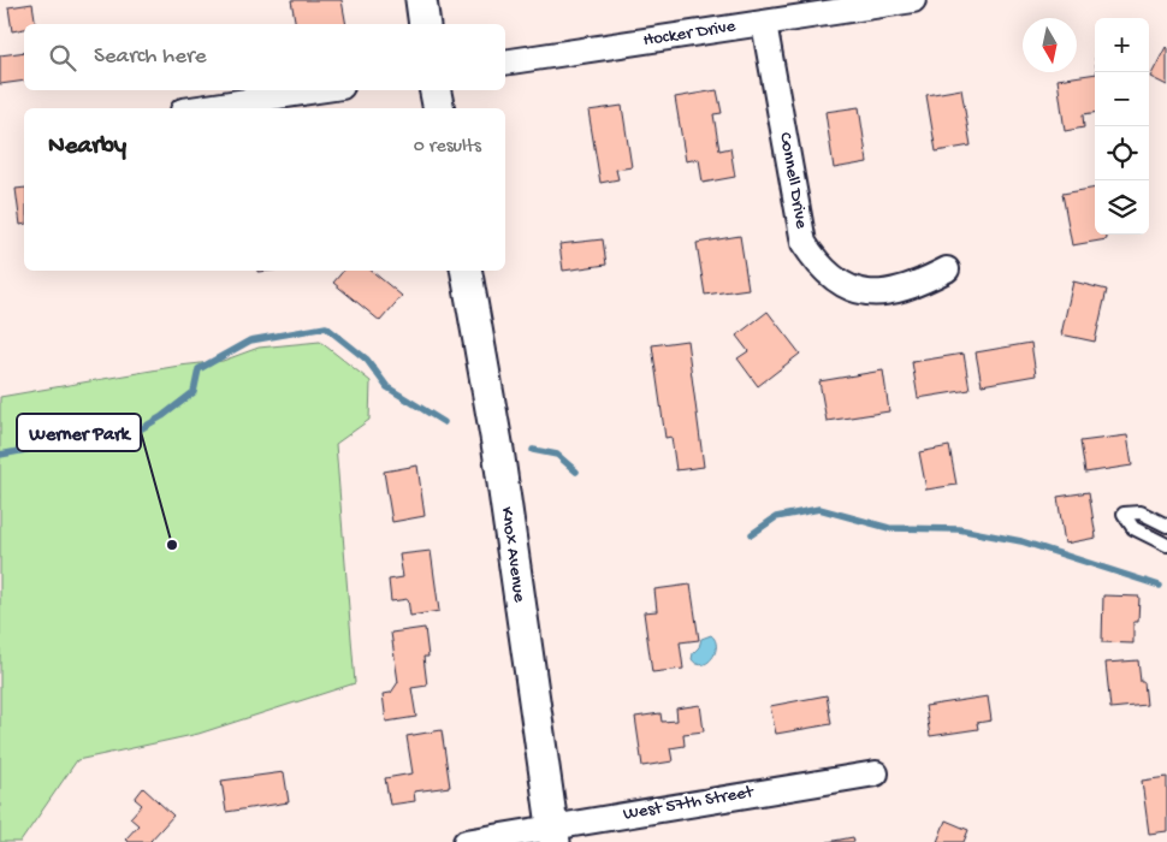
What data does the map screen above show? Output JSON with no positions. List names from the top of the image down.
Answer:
{
  "streets": {
    "street": [
      "Hocker Drive",
      "Connell Drive",
      "Knox Avenue",
      "West 57th Street"
    ]
  },
  "crossings": [
    ["Hocker Drive", "Connell Drive"],
    ["Knox Avenue", "West 57th Street"]
  ],
  "places": ["Werner Park"],
  "north": "bottom",
  "page": {
    "map_buttons": ["+", "−"],
    "search": "Search here",
    "heading": ["Nearby", "0 results"]
  }
}
